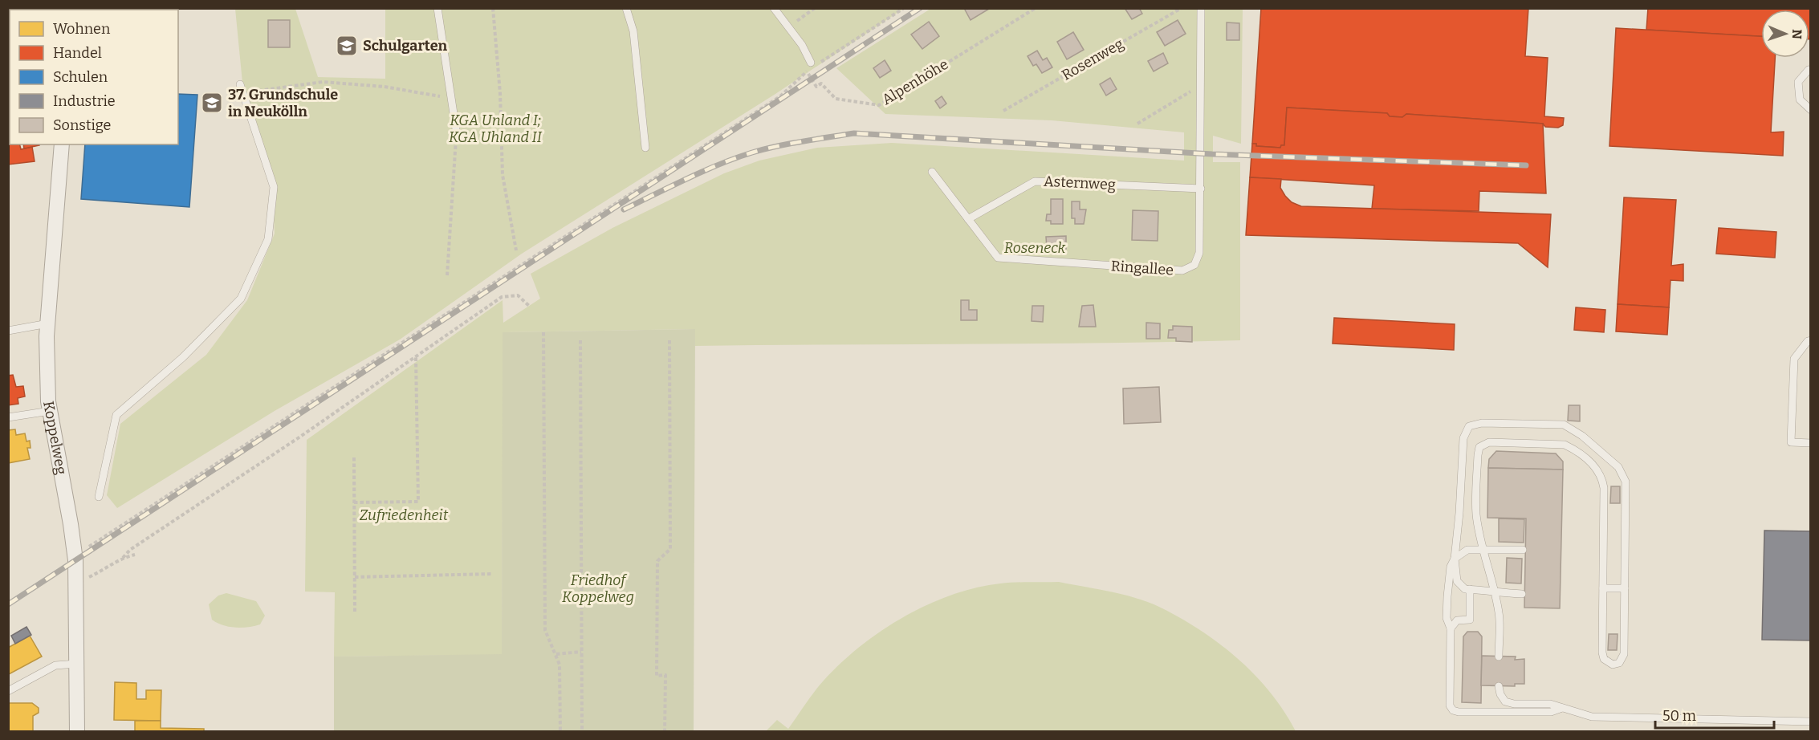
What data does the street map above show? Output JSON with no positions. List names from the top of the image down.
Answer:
{
  "streets": {
    "street": ["Koppelweg"],
    "lane": ["Asternweg", "Ringallee"],
    "path": ["Rosenweg", "Alpenhöhe"]
  },
  "crossings": [
    ["Asternweg", "Ringallee"]
  ],
  "parks": [
    "KGA Unland I; KGA Uhland II",
    "Roseneck",
    "Zufriedenheit",
    "Friedhof Koppelweg"
  ],
  "places": {
    "school or university": ["Schulgarten", "37. Grundschule in Neukölln"]
  },
  "legend": [
    "Wohnen",
    "Handel",
    "Schulen",
    "Industrie",
    "Sonstige"
  ],
  "scale_bar": "50 m",
  "north": "right"
}
